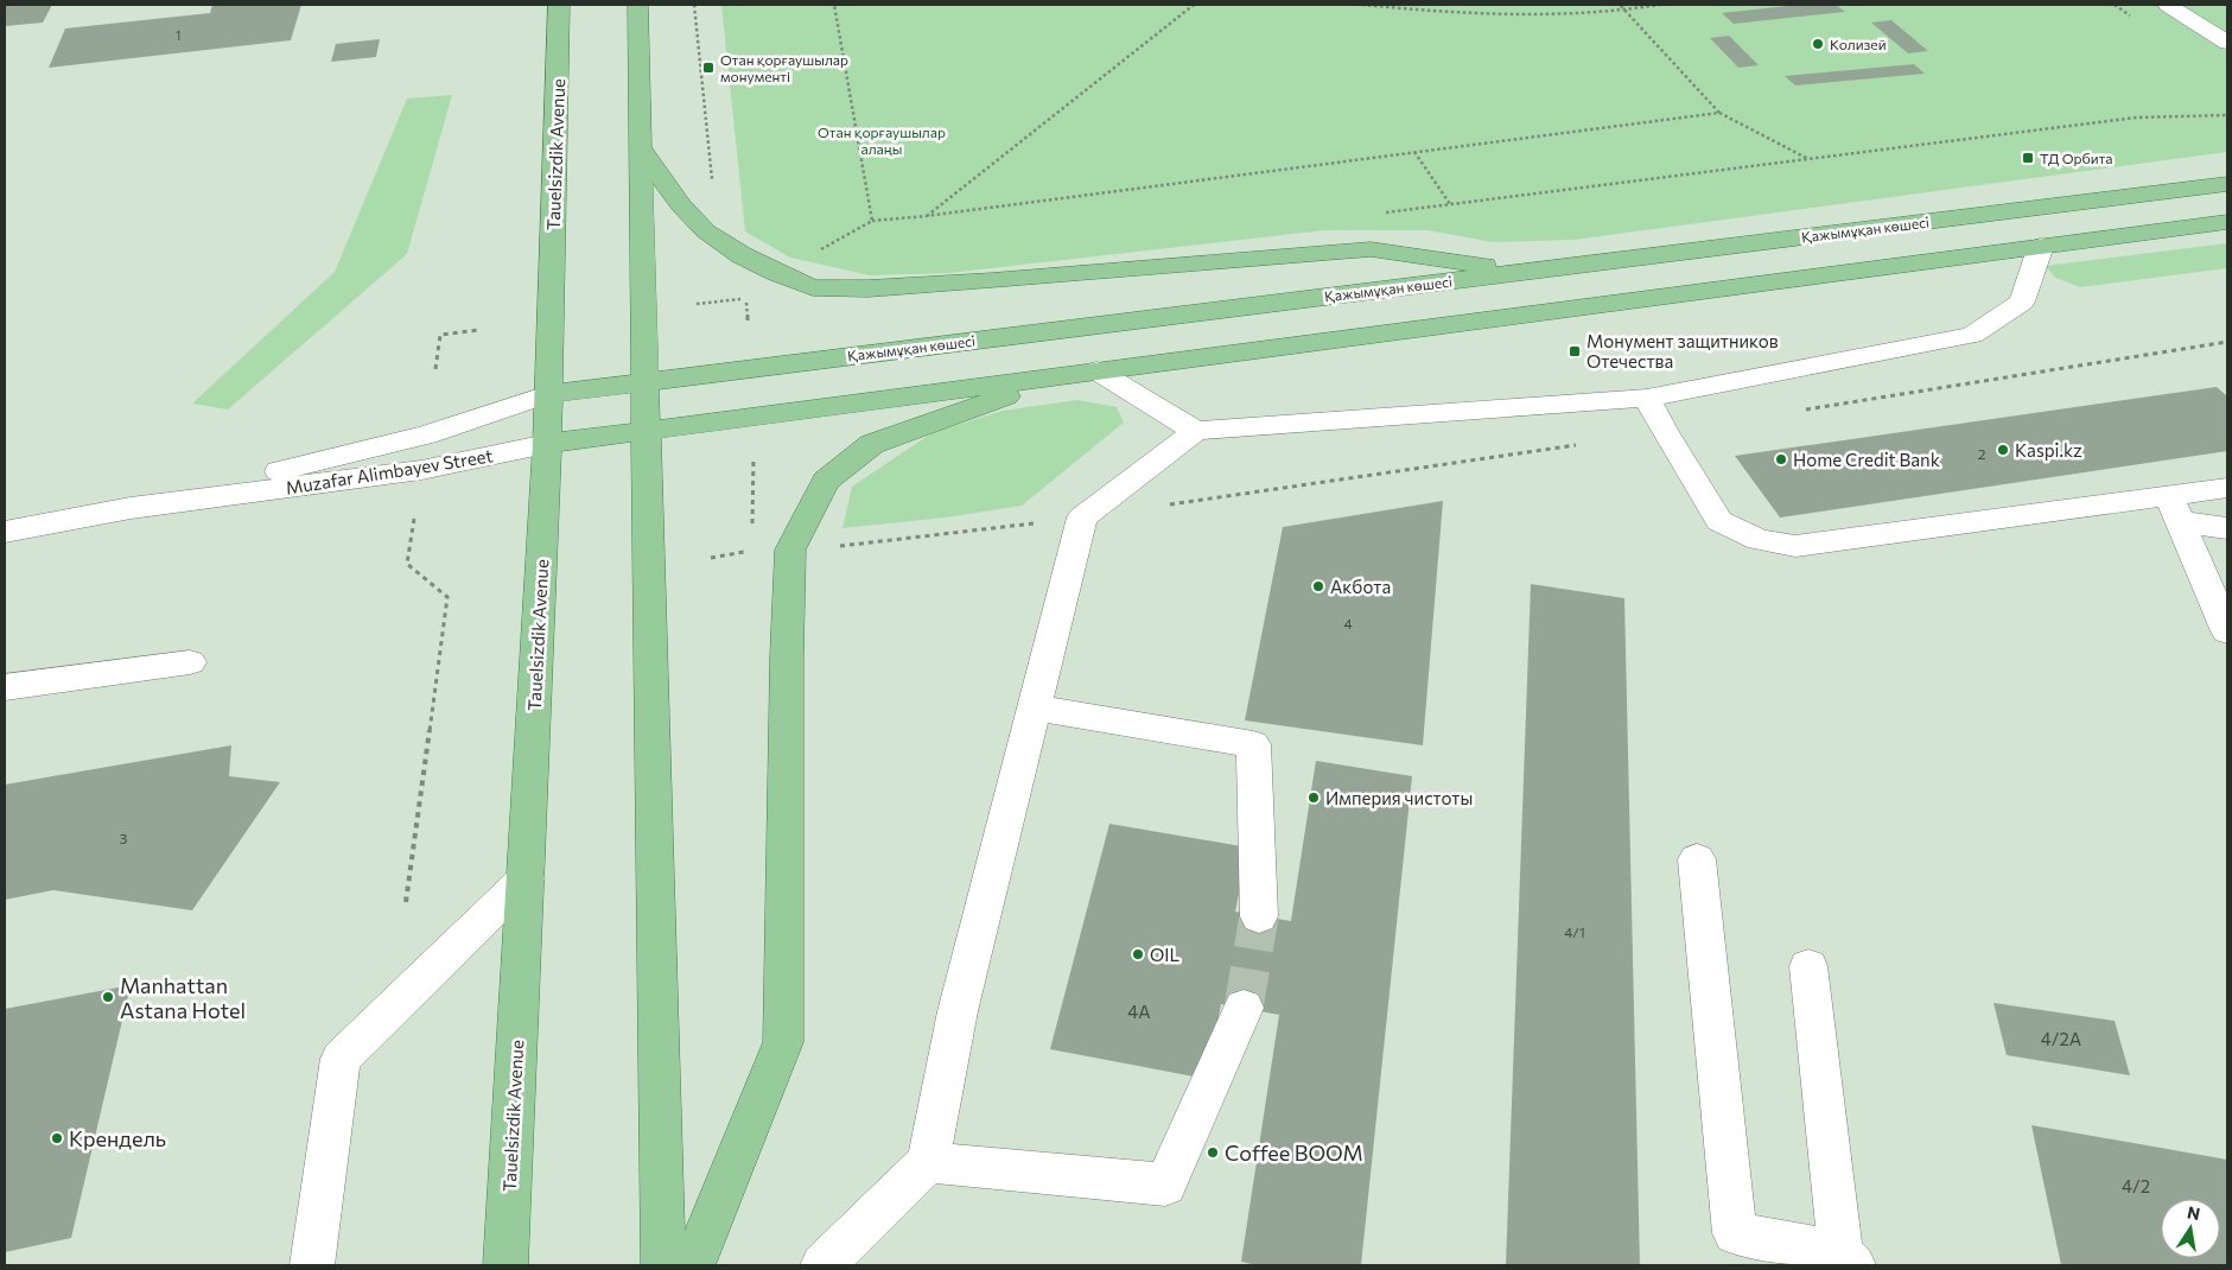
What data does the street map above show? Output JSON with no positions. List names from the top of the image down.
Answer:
{
  "streets": {
    "main road": ["Tauelsizdik Avenue", "Қажымұқан көшесі", "Muzafar Alimbayev Street"]
  },
  "crossings": [
    ["Tauelsizdik Avenue", "Қажымұқан көшесі"],
    ["Tauelsizdik Avenue", "Muzafar Alimbayev Street"],
    ["Қажымұқан көшесі", "Muzafar Alimbayev Street"]
  ],
  "parks": ["Отан қорғаушылар алаңы"],
  "places": {
    "other": [
      "Колизей",
      "Kaspi.kz",
      "Home Credit Bank",
      "Акбота",
      "Империя чистоты",
      "OIL",
      "Manhattan Astana Hotel",
      "Крендель",
      "Coffee BOOM"
    ],
    "transit": ["Отан қорғаушылар монументі", "ТД Орбита", "Монумент защитников Отечества"]
  },
  "house_numbers": [
    "1",
    "2",
    "4",
    "3",
    "4/1",
    "4А",
    "4/2А",
    "4/2"
  ],
  "north": "top"
}
